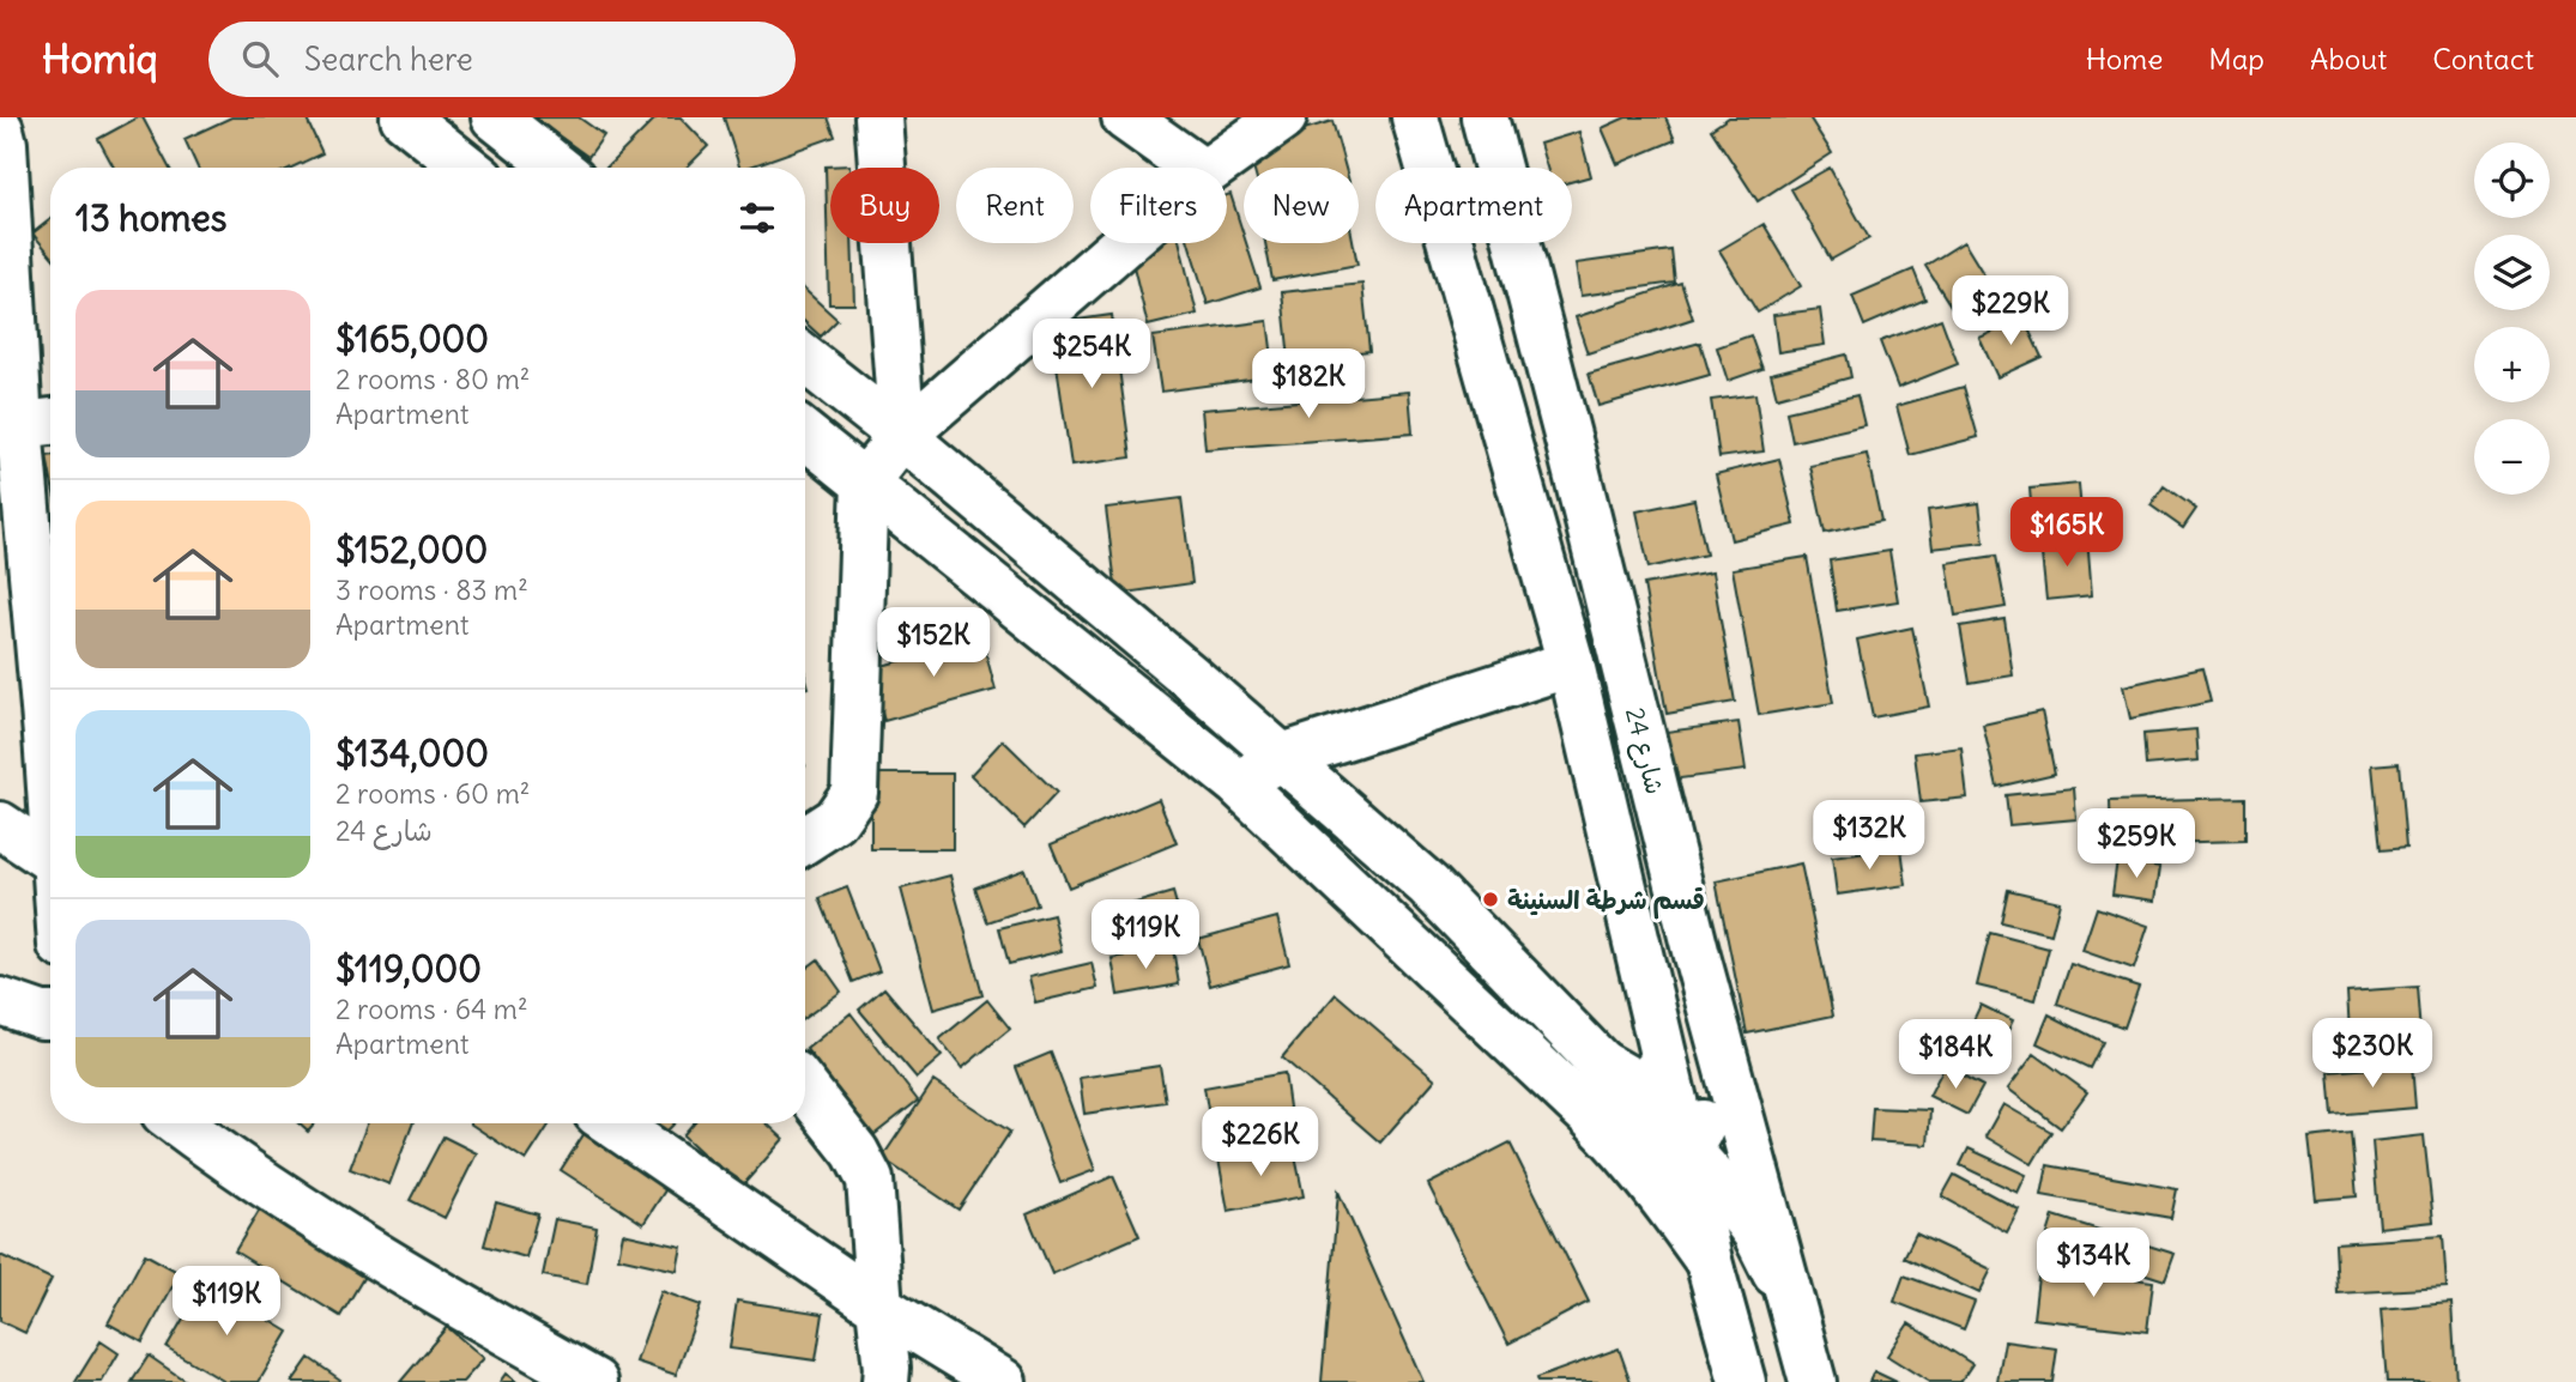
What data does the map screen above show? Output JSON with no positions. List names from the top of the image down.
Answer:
{
  "streets": {
    "street": ["شارع 24"]
  },
  "places": ["قسم شرطة السنينة"],
  "page": {
    "header": "Homiq",
    "search": "Search here",
    "nav": [
      "Home",
      "Map",
      "About",
      "Contact"
    ],
    "map_buttons": ["+", "−"],
    "chip": [
      "Buy",
      "Rent",
      "Filters",
      "New",
      "Apartment"
    ],
    "heading": "13 homes",
    "list": [
      {
        "name": "$165,000",
        "note": "2 rooms · 80 m² · Apartment"
      },
      {
        "name": "$152,000",
        "note": "3 rooms · 83 m² · Apartment"
      },
      {
        "name": "$134,000",
        "note": "2 rooms · 60 m² · شارع 24"
      },
      {
        "name": "$119,000",
        "note": "2 rooms · 64 m² · Apartment"
      }
    ],
    "price": [
      "$229K",
      "$254K",
      "$182K",
      "$165K",
      "$152K",
      "$132K",
      "$259K",
      "$119K",
      "$230K",
      "$184K",
      "$226K",
      "$134K",
      "$119K"
    ]
  }
}
